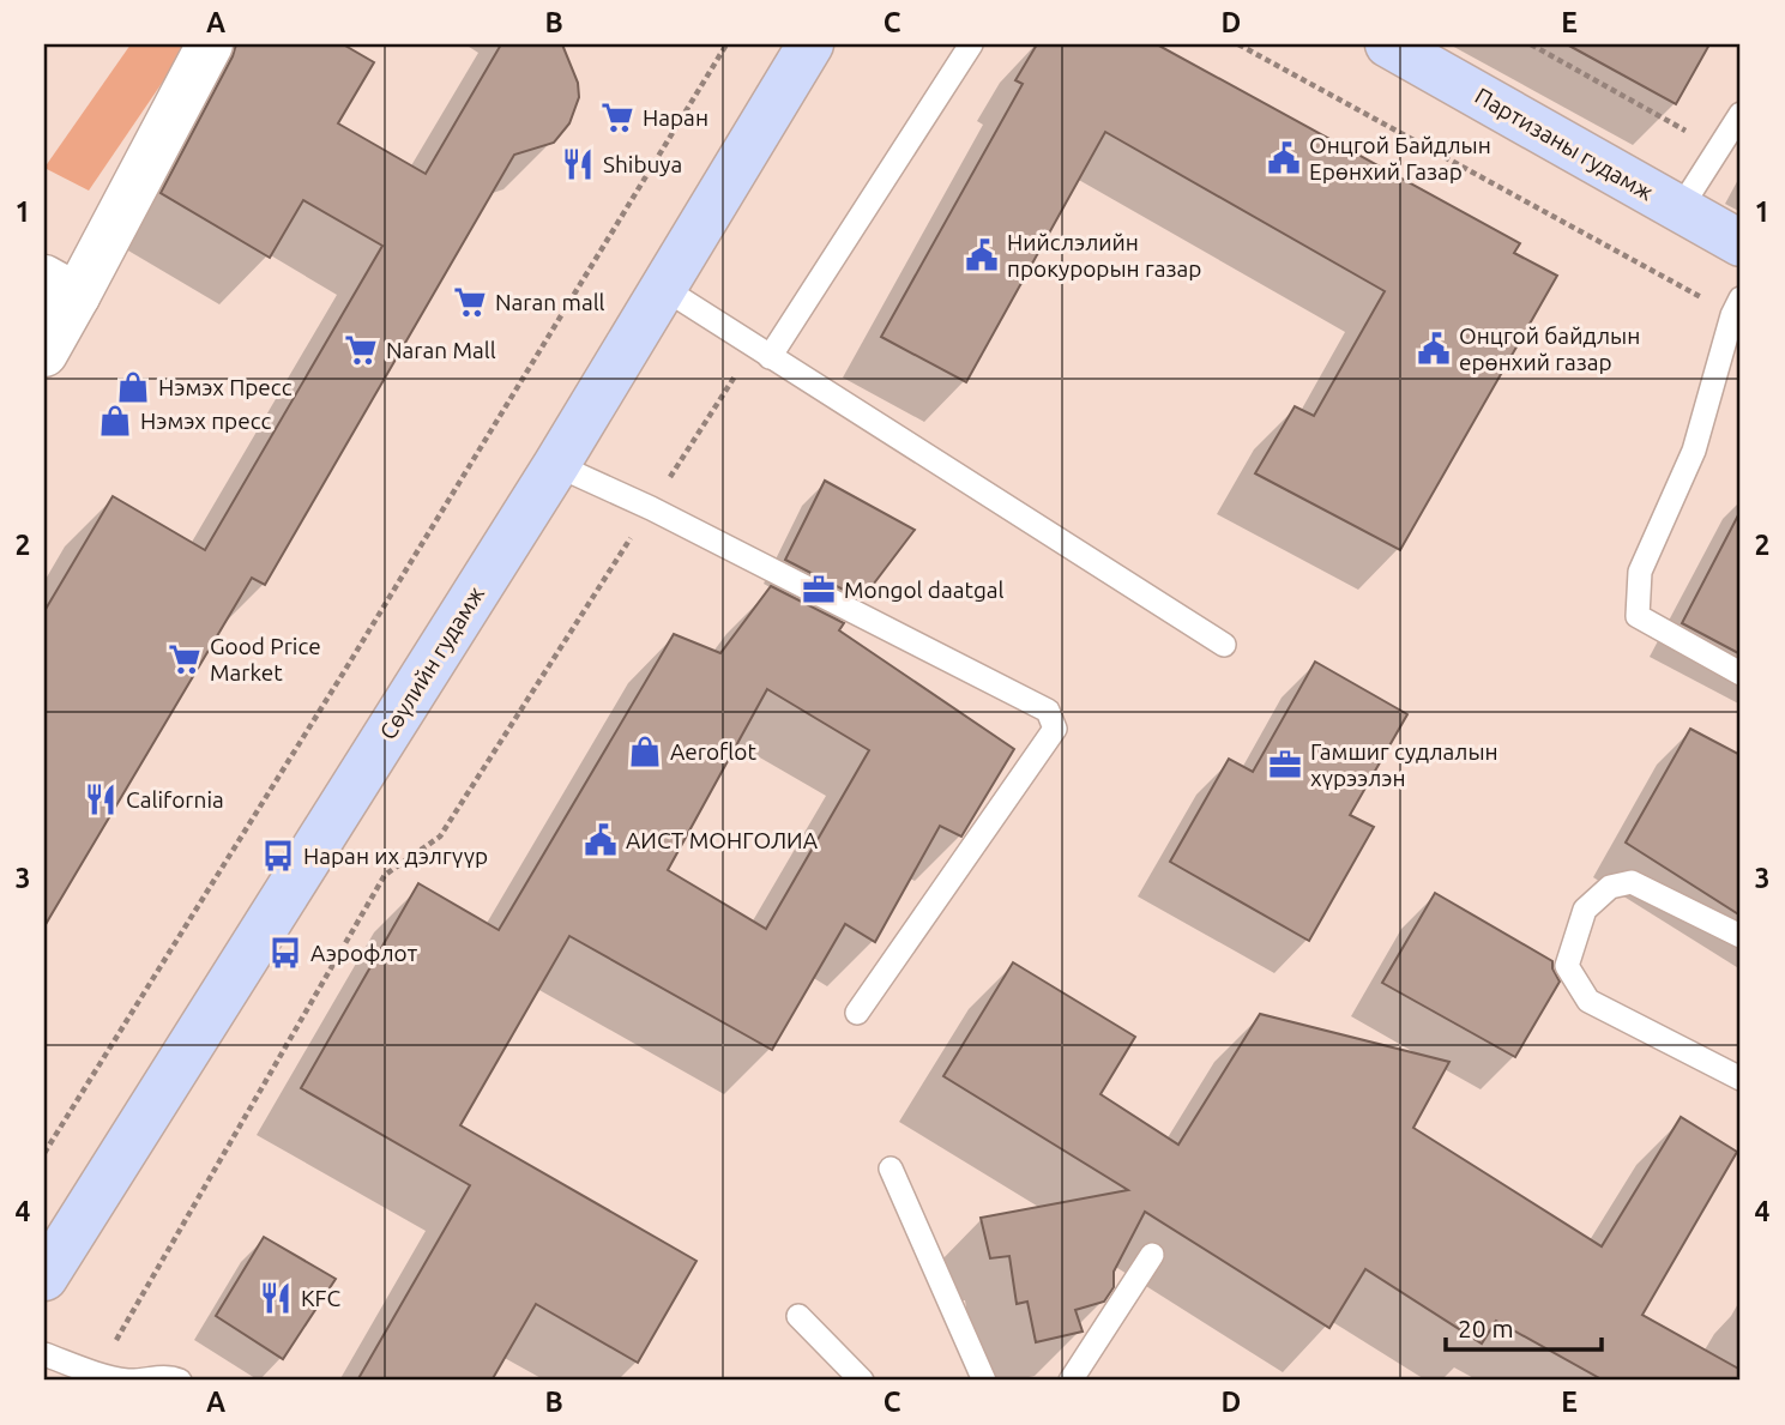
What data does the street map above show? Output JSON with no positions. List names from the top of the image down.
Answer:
{
  "streets": {
    "main road": ["Партизаны гудамж", "Сөүлийн гудамж"]
  },
  "places": {
    "supermarket": [
      "Наран",
      "Naran mall",
      "Naran Mall",
      "Good Price Market"
    ],
    "public building": [
      "Онцгой Байдлын Ерөнхий Газар",
      "Нийслэлийн прокурорын газар",
      "Онцгой байдлын ерөнхий газар",
      "АИСТ МОНГОЛИА"
    ],
    "restaurant": ["Shibuya", "California", "KFC"],
    "shop": ["Нэмэх Пресс", "Нэмэх пресс", "Aeroflot"],
    "office": ["Mongol daatgal", "Гамшиг судлалын хүрээлэн"],
    "bus stop": ["Наран их дэлгүүр", "Аэрофлот"]
  },
  "scale_bar": "20 m",
  "grid": {
    "columns": [
      "A",
      "B",
      "C",
      "D",
      "E"
    ],
    "rows": [
      "1",
      "2",
      "3",
      "4"
    ]
  }
}
